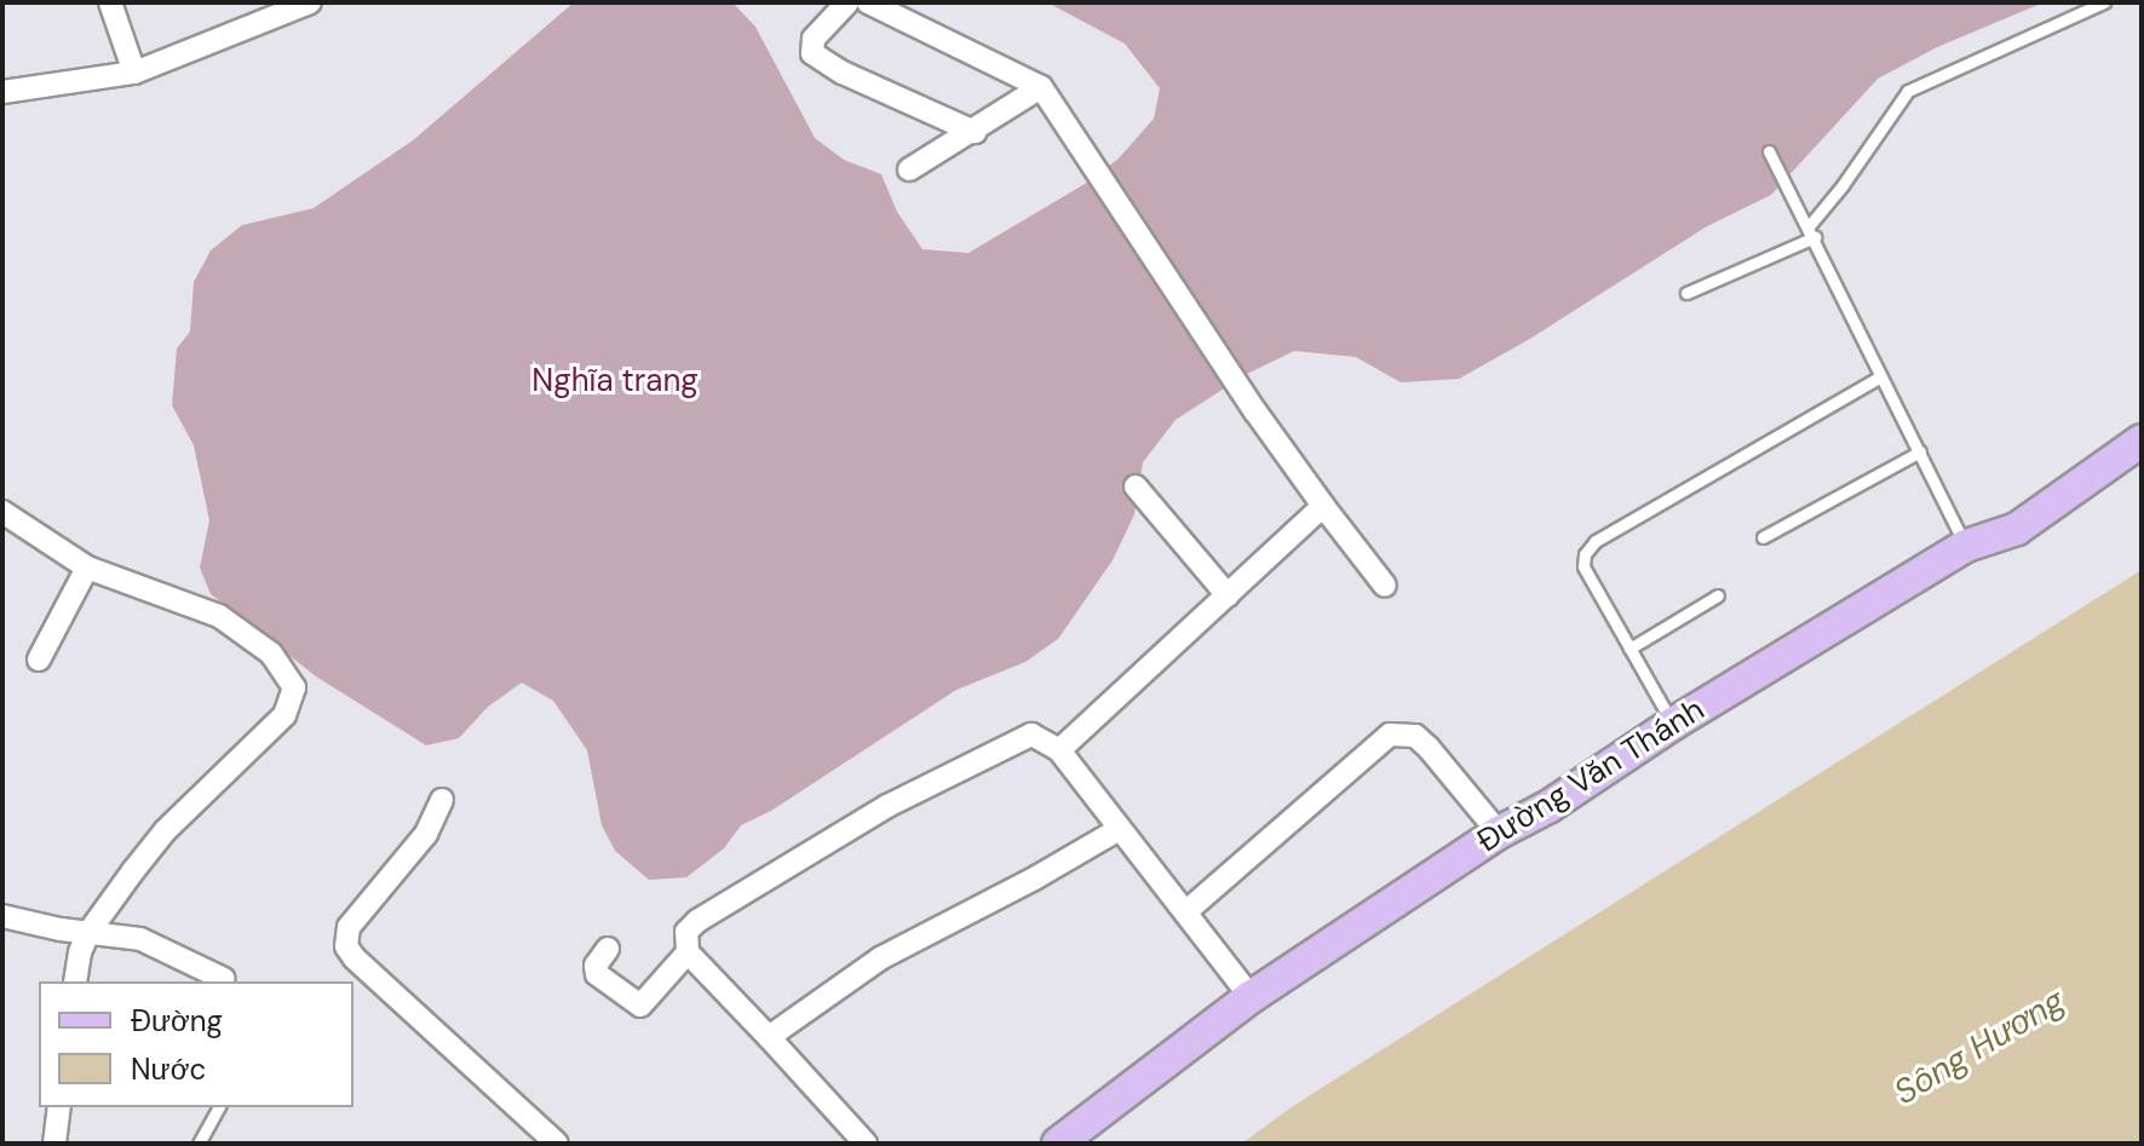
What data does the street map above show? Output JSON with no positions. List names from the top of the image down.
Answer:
{
  "streets": {
    "main road": ["Đường Văn Thánh"]
  },
  "water": ["Sông Hương"],
  "parks": ["Nghĩa trang"],
  "legend": ["Đường", "Nước"]
}
